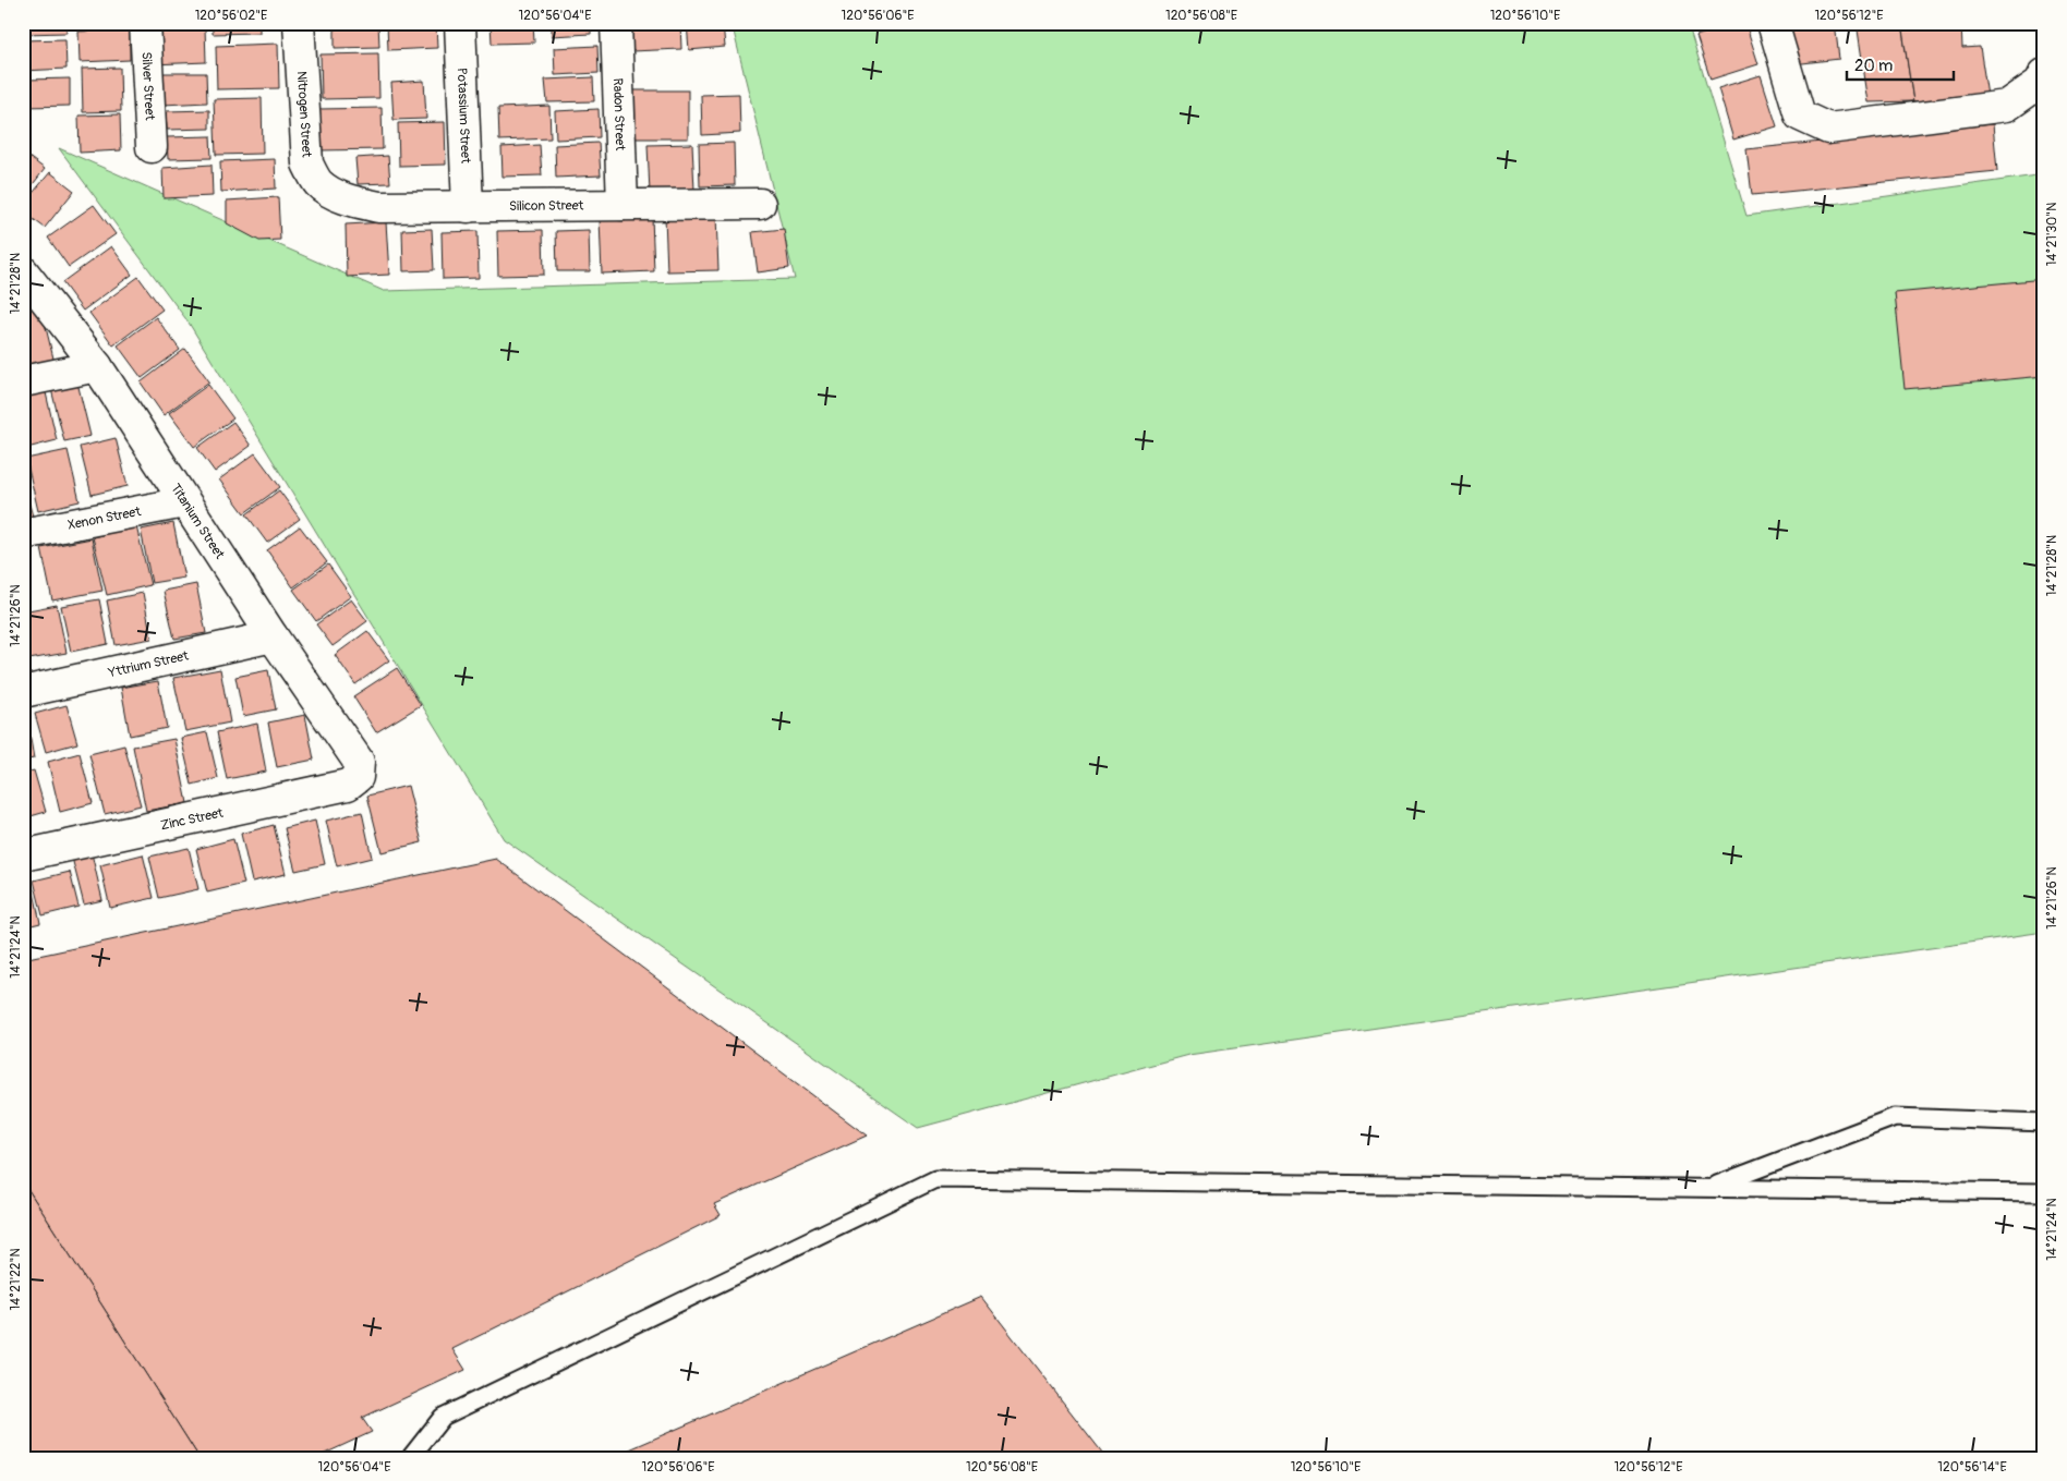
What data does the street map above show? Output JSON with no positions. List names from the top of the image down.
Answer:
{
  "streets": {
    "street": [
      "Silver Street",
      "Nitrogen Street",
      "Potassium Street",
      "Radon Street",
      "Silicon Street",
      "Xenon Street",
      "Titanium Street",
      "Yttrium Street",
      "Zinc Street"
    ]
  },
  "crossings": [
    ["Nitrogen Street", "Silicon Street"],
    ["Potassium Street", "Silicon Street"],
    ["Radon Street", "Silicon Street"],
    ["Xenon Street", "Titanium Street"],
    ["Titanium Street", "Yttrium Street"],
    ["Titanium Street", "Zinc Street"]
  ],
  "scale_bar": "20 m",
  "coordinates": [
    "120°56'02\"E",
    "120°56'04\"E",
    "120°56'06\"E",
    "120°56'08\"E",
    "120°56'10\"E",
    "120°56'12\"E",
    "14°21'30\"N",
    "14°21'28\"N",
    "14°21'26\"N",
    "14°21'24\"N",
    "14°21'22\"N",
    "120°56'14\"E"
  ]
}
